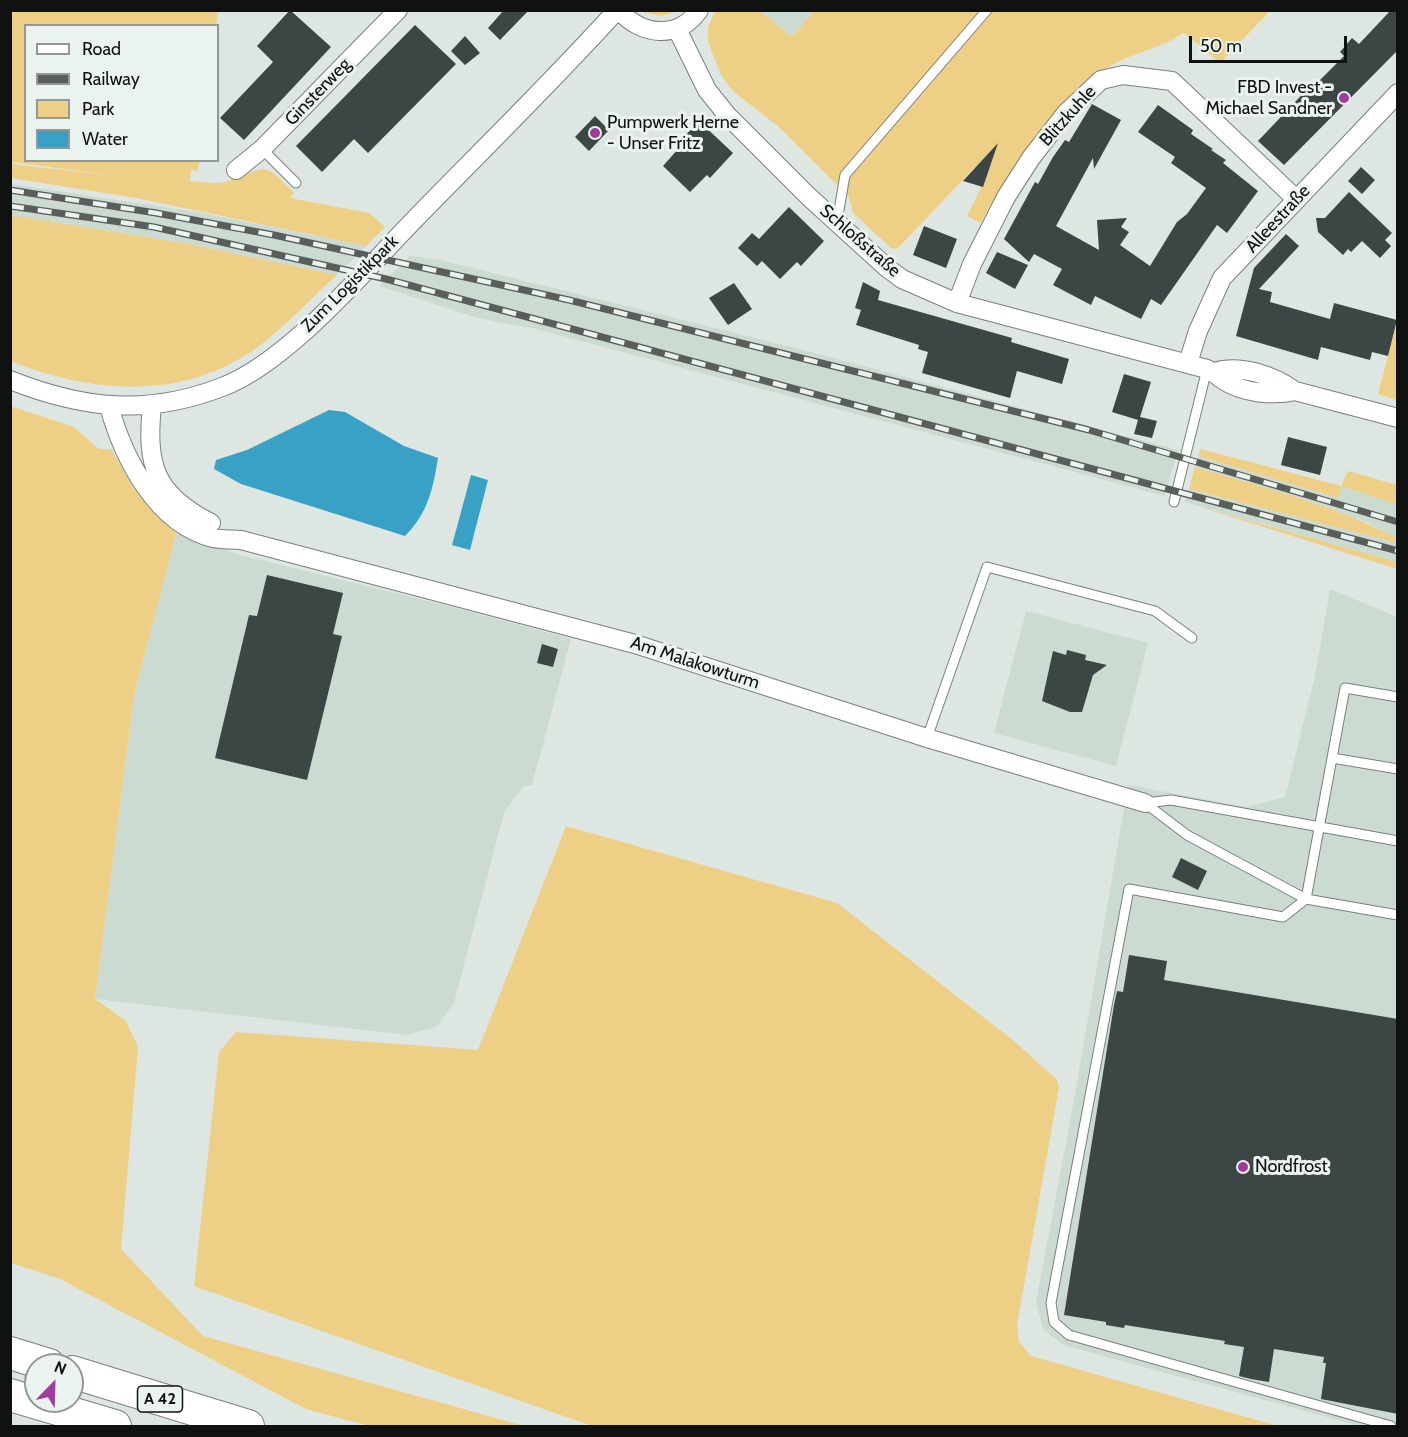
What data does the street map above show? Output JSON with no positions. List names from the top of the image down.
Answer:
{
  "streets": {
    "highway": ["A 42"],
    "street": [
      "Ginsterweg",
      "Blitzkuhle",
      "Alleestraße",
      "Schloßstraße",
      "Zum Logistikpark",
      "Am Malakowturm"
    ]
  },
  "crossings": [
    ["Blitzkuhle", "Alleestraße"],
    ["Blitzkuhle", "Schloßstraße"],
    ["Alleestraße", "Schloßstraße"],
    ["Zum Logistikpark", "Am Malakowturm"]
  ],
  "places": ["FBD Invest - Michael Sandner", "Pumpwerk Herne - Unser Fritz", "Nordfrost"],
  "legend": [
    "Road",
    "Railway",
    "Park",
    "Water"
  ],
  "scale_bar": "50 m",
  "north": "top right"
}
